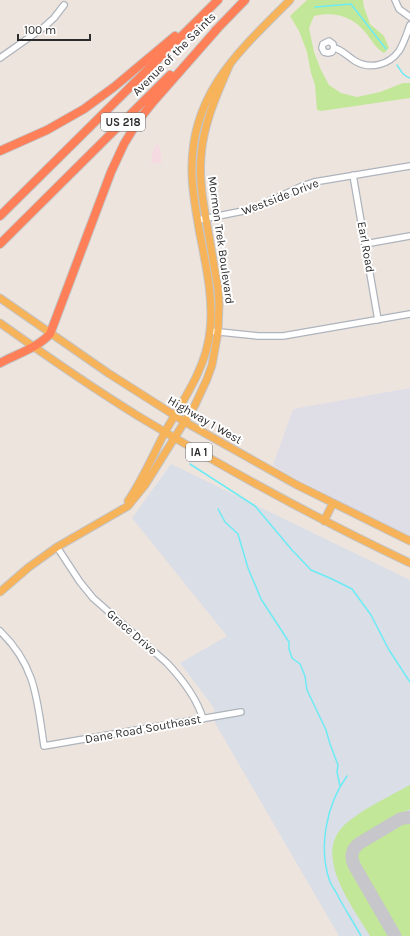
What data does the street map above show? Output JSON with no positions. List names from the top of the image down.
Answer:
{
  "streets": {
    "highway": ["Avenue of the Saints", "US 218"],
    "main road": ["Mormon Trek Boulevard", "Highway 1 West", "IA 1"],
    "street": [
      "Westside Drive",
      "Earl Road",
      "Grace Drive",
      "Dane Road Southeast"
    ]
  },
  "crossings": [
    ["Westside Drive", "Mormon Trek Boulevard"],
    ["Westside Drive", "Earl Road"],
    ["Mormon Trek Boulevard", "Highway 1 West"],
    ["Mormon Trek Boulevard", "IA 1"],
    ["Mormon Trek Boulevard", "Grace Drive"],
    ["Grace Drive", "Dane Road Southeast"]
  ],
  "scale_bar": "100 m"
}
